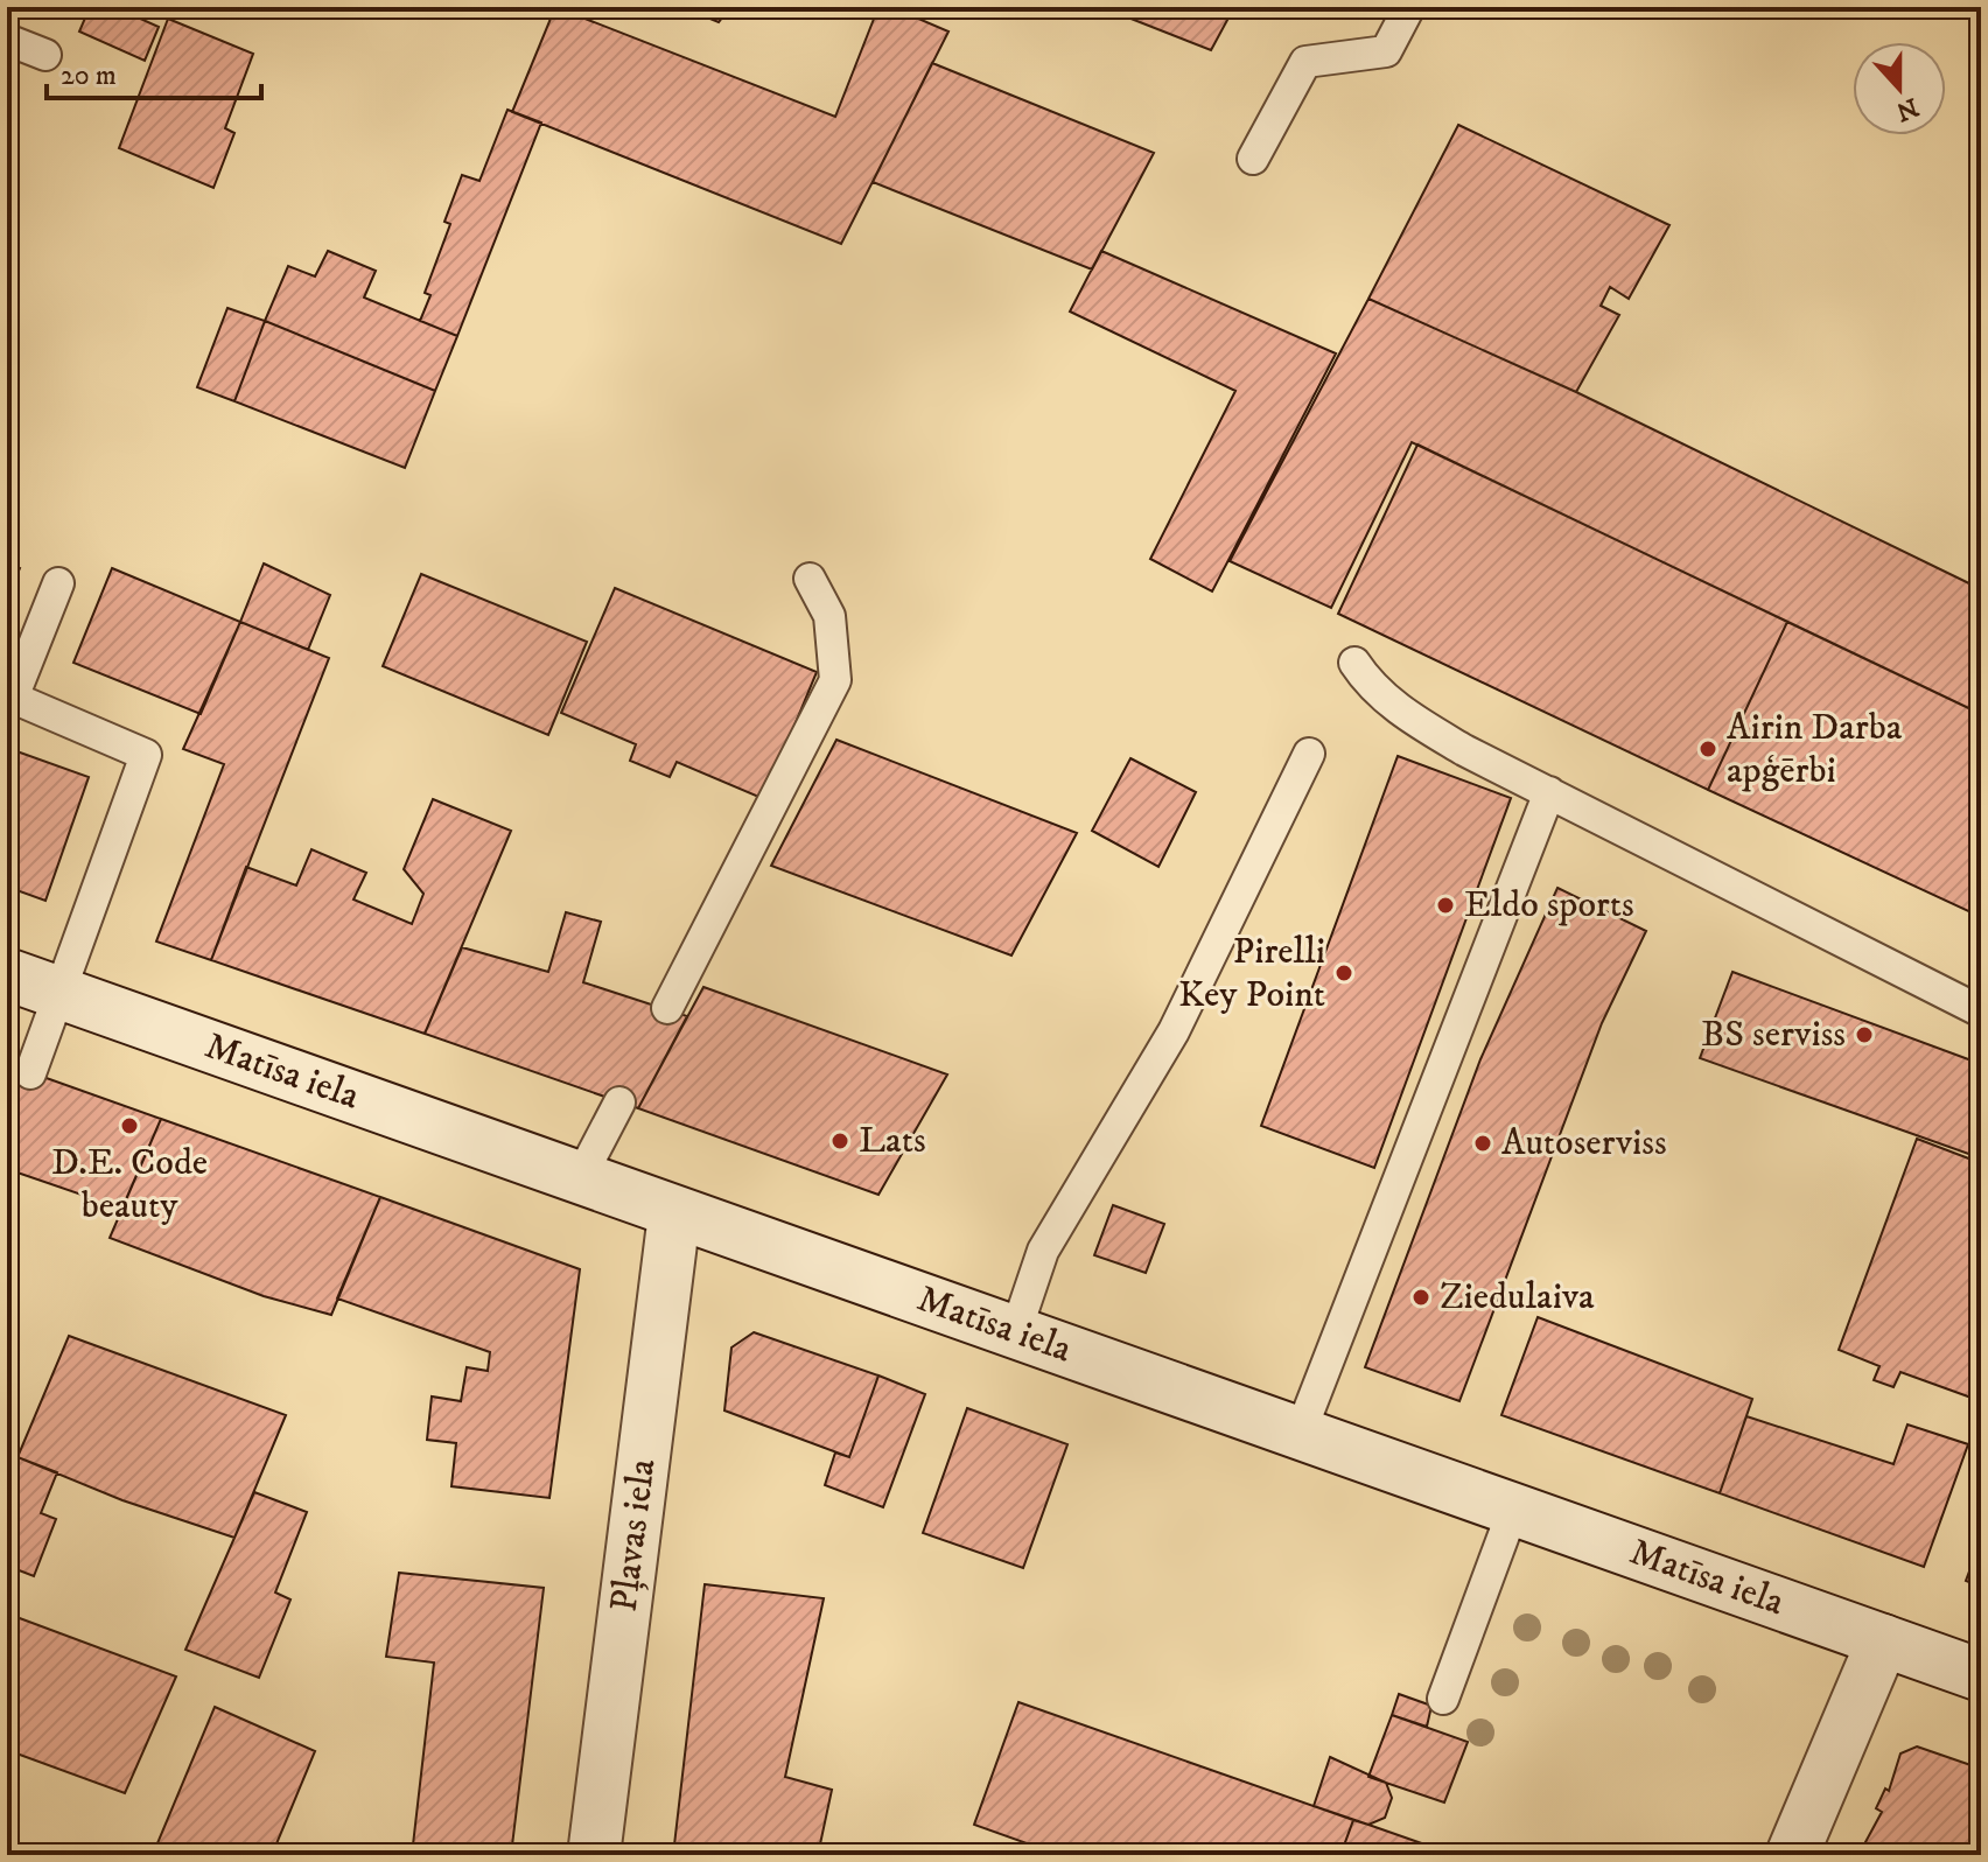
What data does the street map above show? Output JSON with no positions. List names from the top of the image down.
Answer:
{
  "streets": {
    "street": ["Matīsa iela", "Pļavas iela"]
  },
  "crossings": [
    ["Matīsa iela", "Pļavas iela"]
  ],
  "places": [
    "Airin Darba apģērbi",
    "Eldo sports",
    "Pirelli Key Point",
    "BS serviss",
    "D.E. Code beauty",
    "Lats",
    "Autoserviss",
    "Ziedulaiva"
  ],
  "scale_bar": "20 m",
  "north": "bottom"
}
